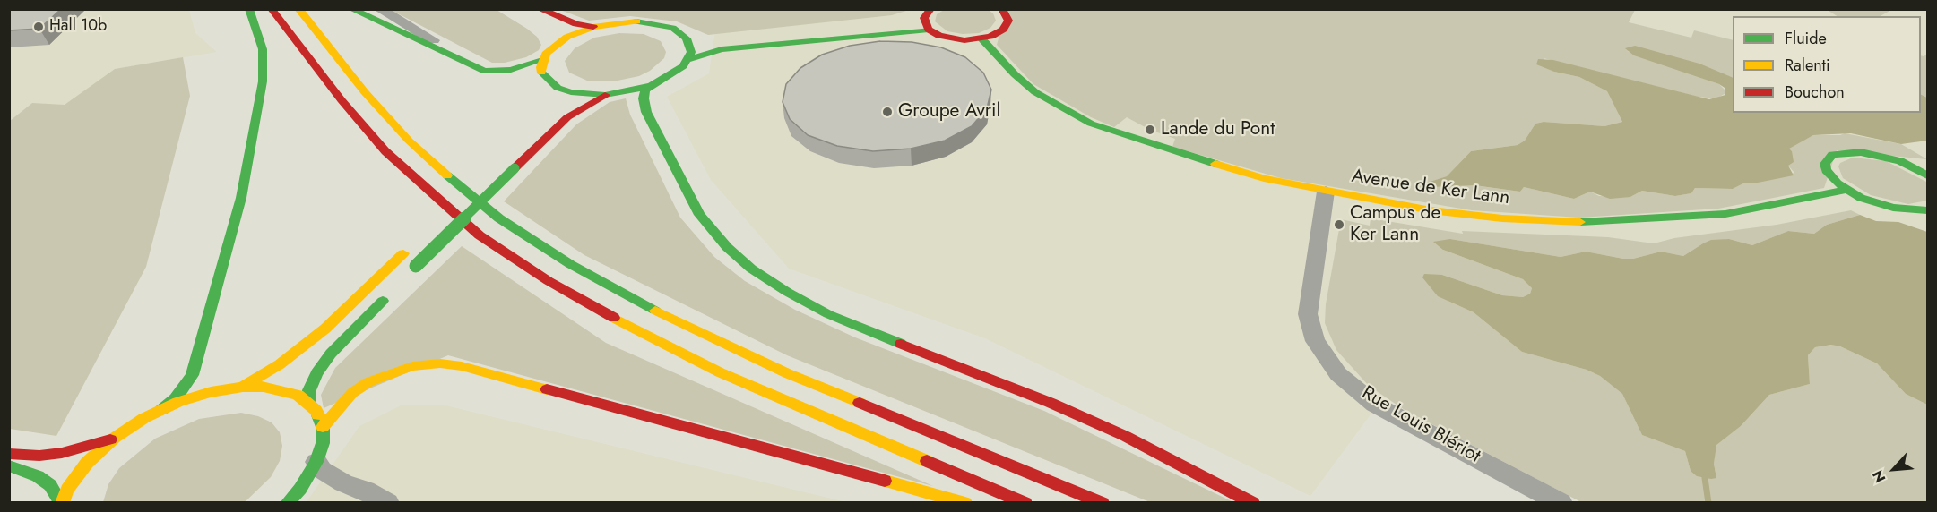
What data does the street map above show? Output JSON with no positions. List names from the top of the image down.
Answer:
{
  "streets": {
    "main road": ["Avenue de Ker Lann"],
    "street": ["Rue Louis Blériot"]
  },
  "crossings": [
    ["Avenue de Ker Lann", "Rue Louis Blériot"]
  ],
  "places": [
    "Hall 10b",
    "Groupe Avril",
    "Lande du Pont",
    "Campus de Ker Lann"
  ],
  "legend": ["Fluide", "Ralenti", "Bouchon"],
  "north": "bottom left"
}
